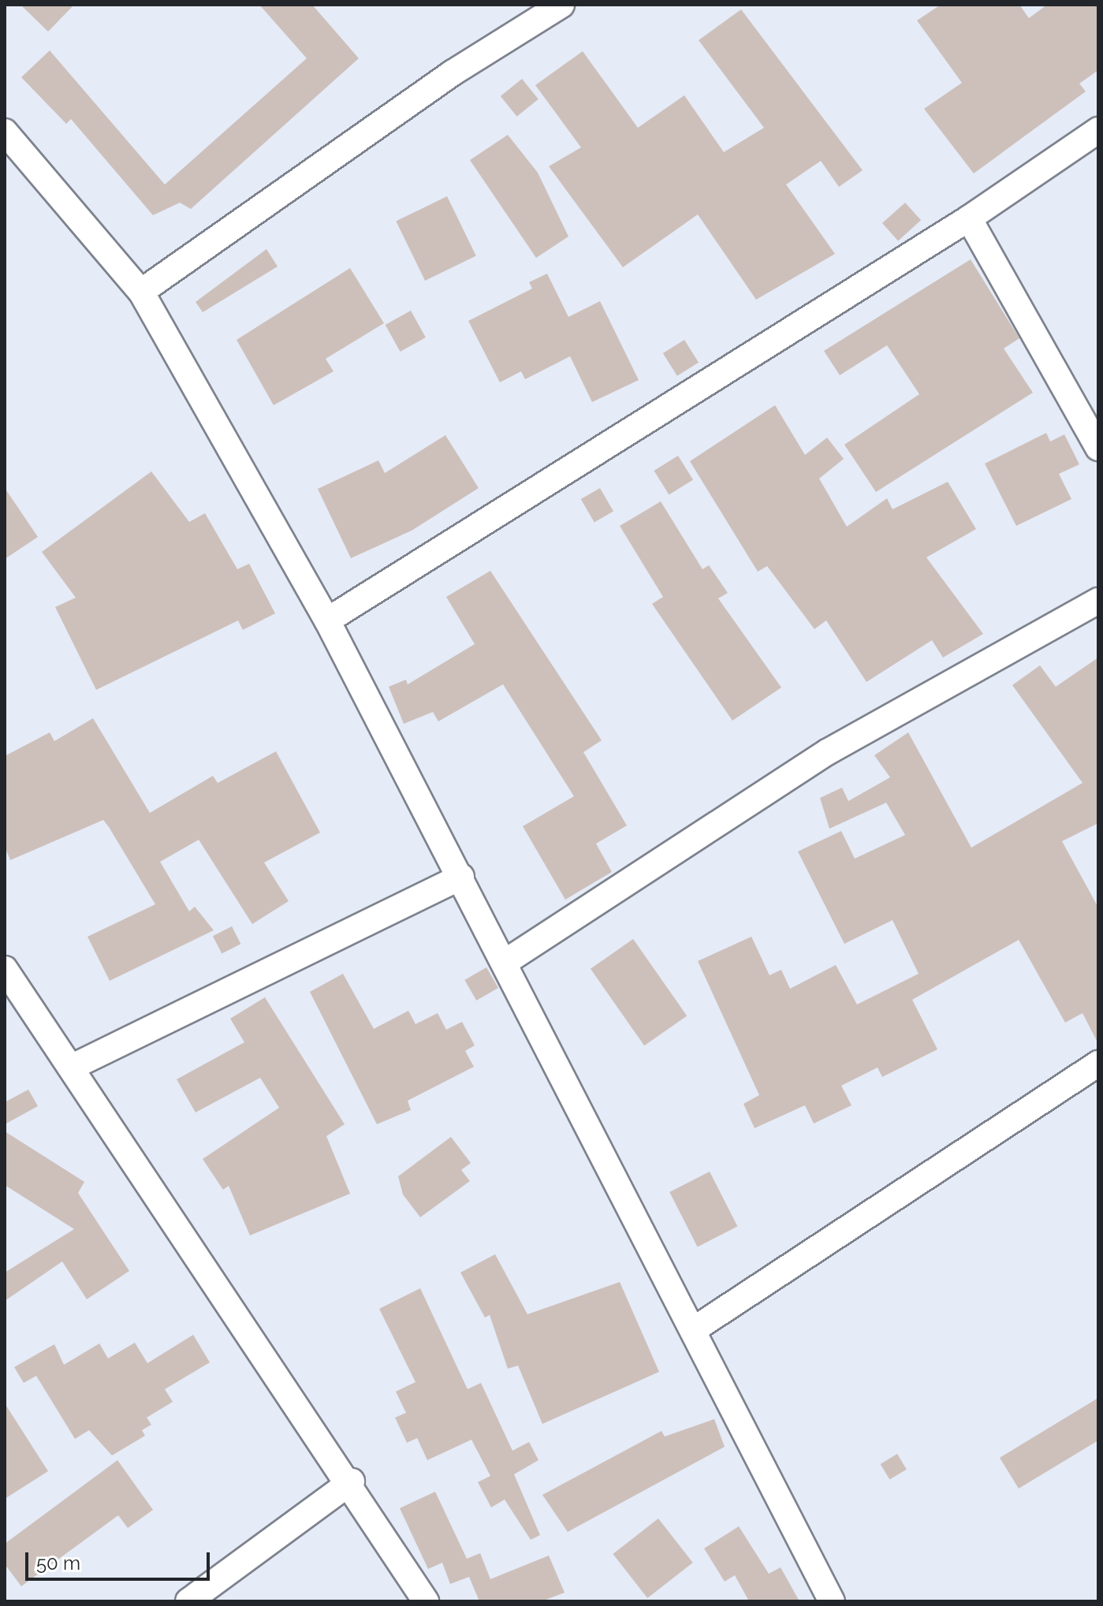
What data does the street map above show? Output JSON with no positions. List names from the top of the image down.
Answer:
{
  "scale_bar": "50 m"
}
